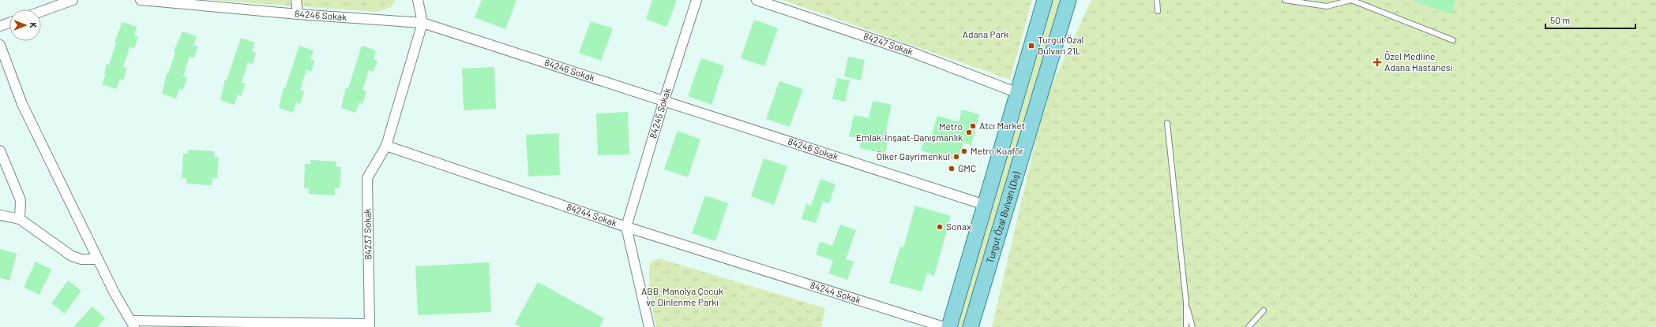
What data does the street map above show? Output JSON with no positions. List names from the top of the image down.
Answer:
{
  "streets": {
    "main road": ["Turgut Özal Bulvarı (Dış)"],
    "street": [
      "84246 Sokak",
      "84247 Sokak",
      "84245 Sokak",
      "84244 Sokak",
      "84237 Sokak"
    ]
  },
  "crossings": [
    ["84246 Sokak", "84245 Sokak"],
    ["84245 Sokak", "84244 Sokak"],
    ["84244 Sokak", "84237 Sokak"]
  ],
  "parks": ["Adana Park", "ABB-Manolya Çocuk ve Dinlenme Parkı"],
  "places": {
    "transit": ["Turgut Özal Bulvarı 21L"],
    "health": ["Özel Medline Adana Hastanesi"],
    "other": [
      "Atcı Market",
      "Metro Emlak-İnşaat-Danışmanlık",
      "Metro Kuaför",
      "Ölker Gayrimenkul",
      "GMC",
      "Sonax"
    ]
  },
  "scale_bar": "50 m",
  "north": "right"
}
